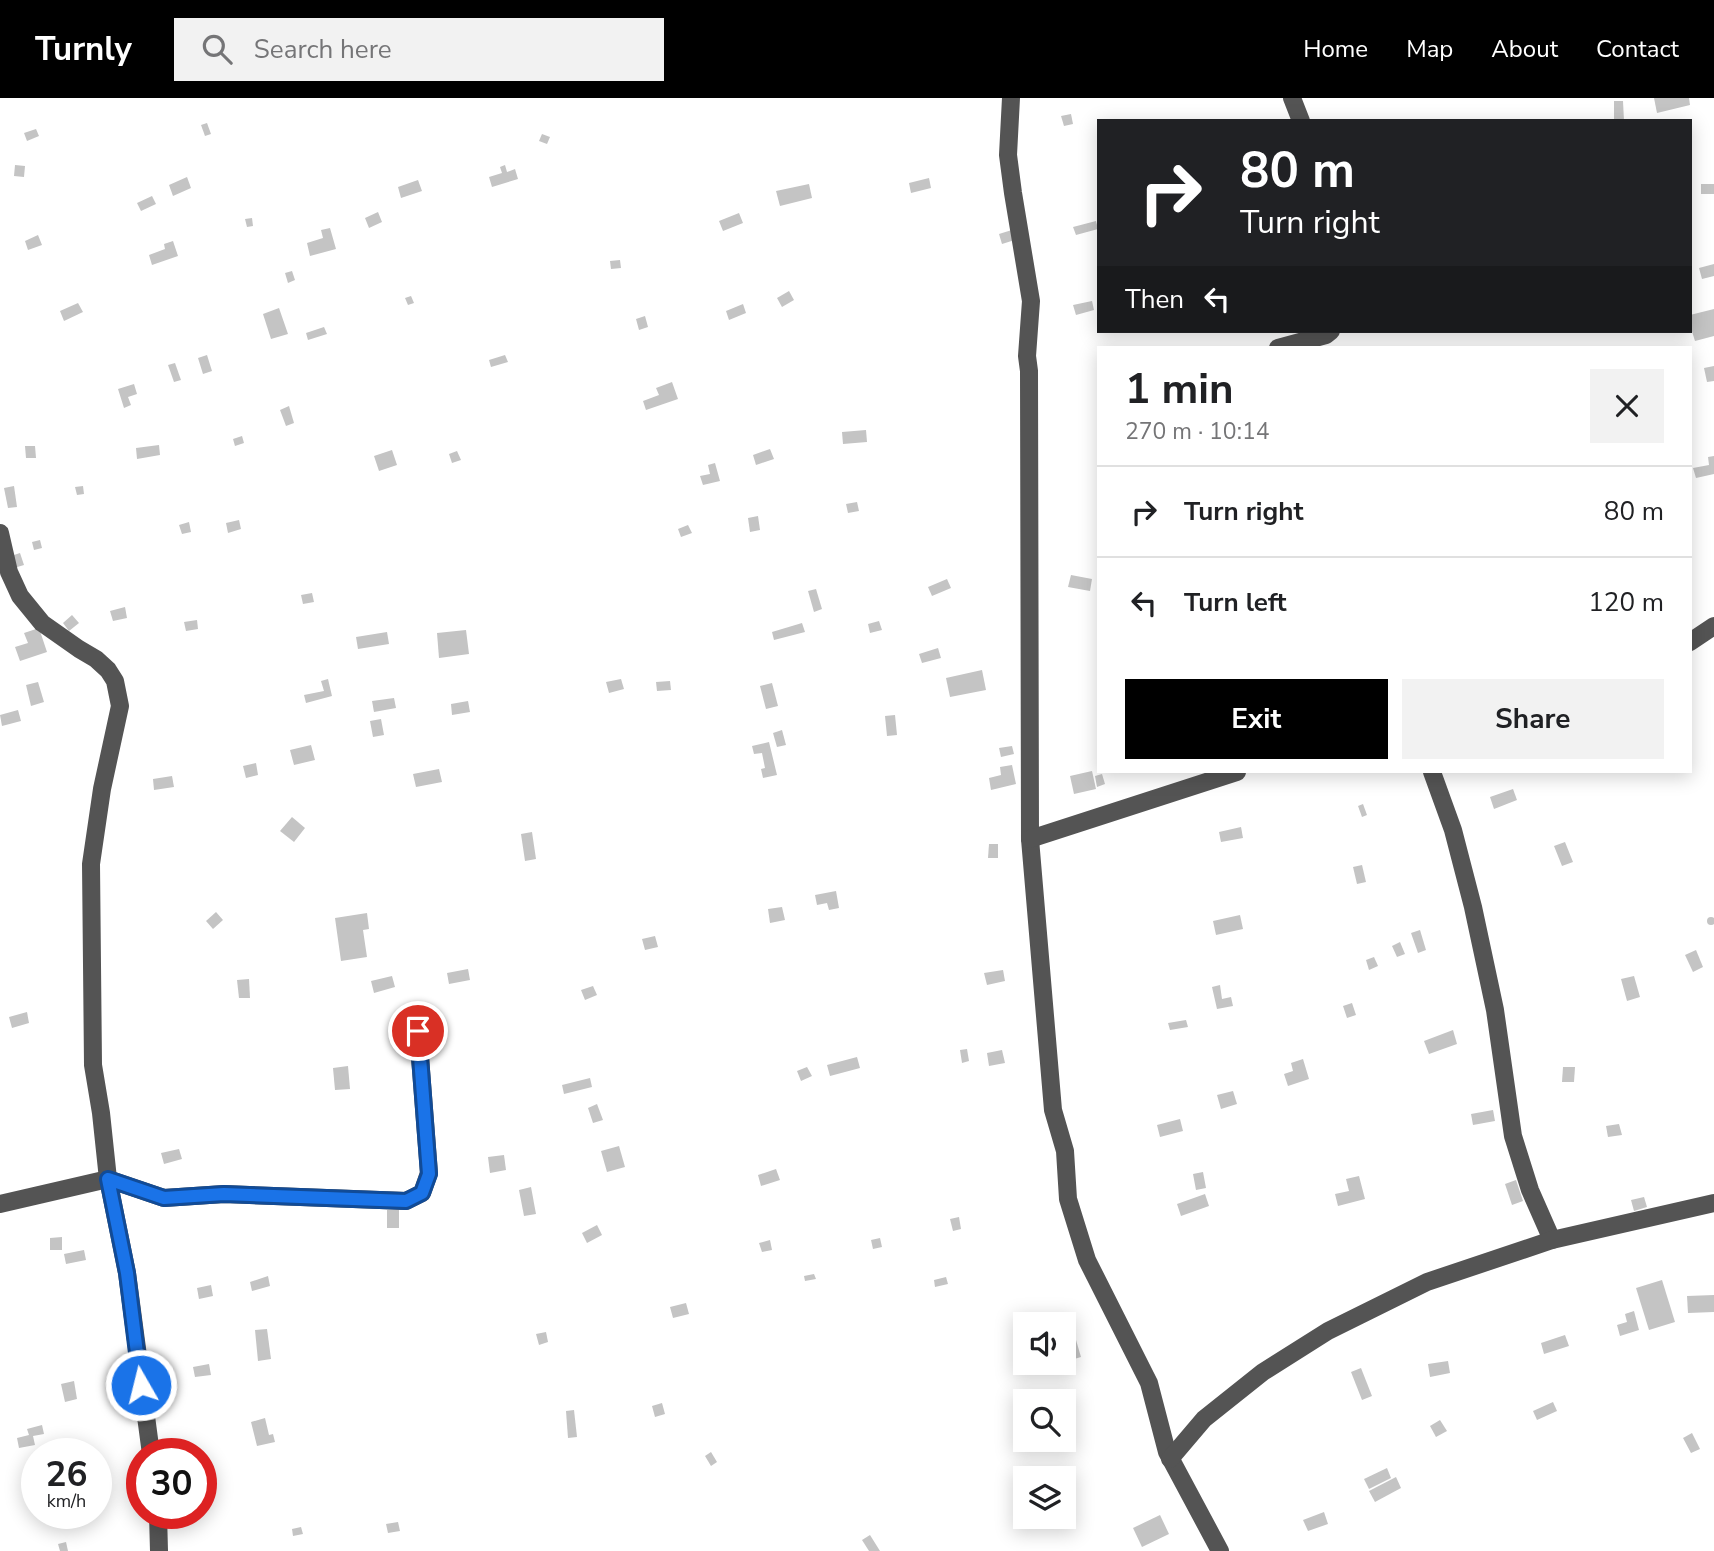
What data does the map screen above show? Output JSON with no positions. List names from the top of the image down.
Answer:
{
  "page": {
    "header": "Turnly",
    "search": "Search here",
    "nav": [
      "Home",
      "Map",
      "About",
      "Contact"
    ],
    "turn": ["80 m", "Turn right"],
    "then": "Then",
    "heading": ["1 min", "270 m · 10:14"],
    "list": [
      {
        "name": "Turn right",
        "value": "80 m"
      },
      {
        "name": "Turn left",
        "value": "120 m"
      }
    ],
    "buttons": ["Exit", "Share"],
    "speed": "26 km/h",
    "limit": "30"
  }
}
